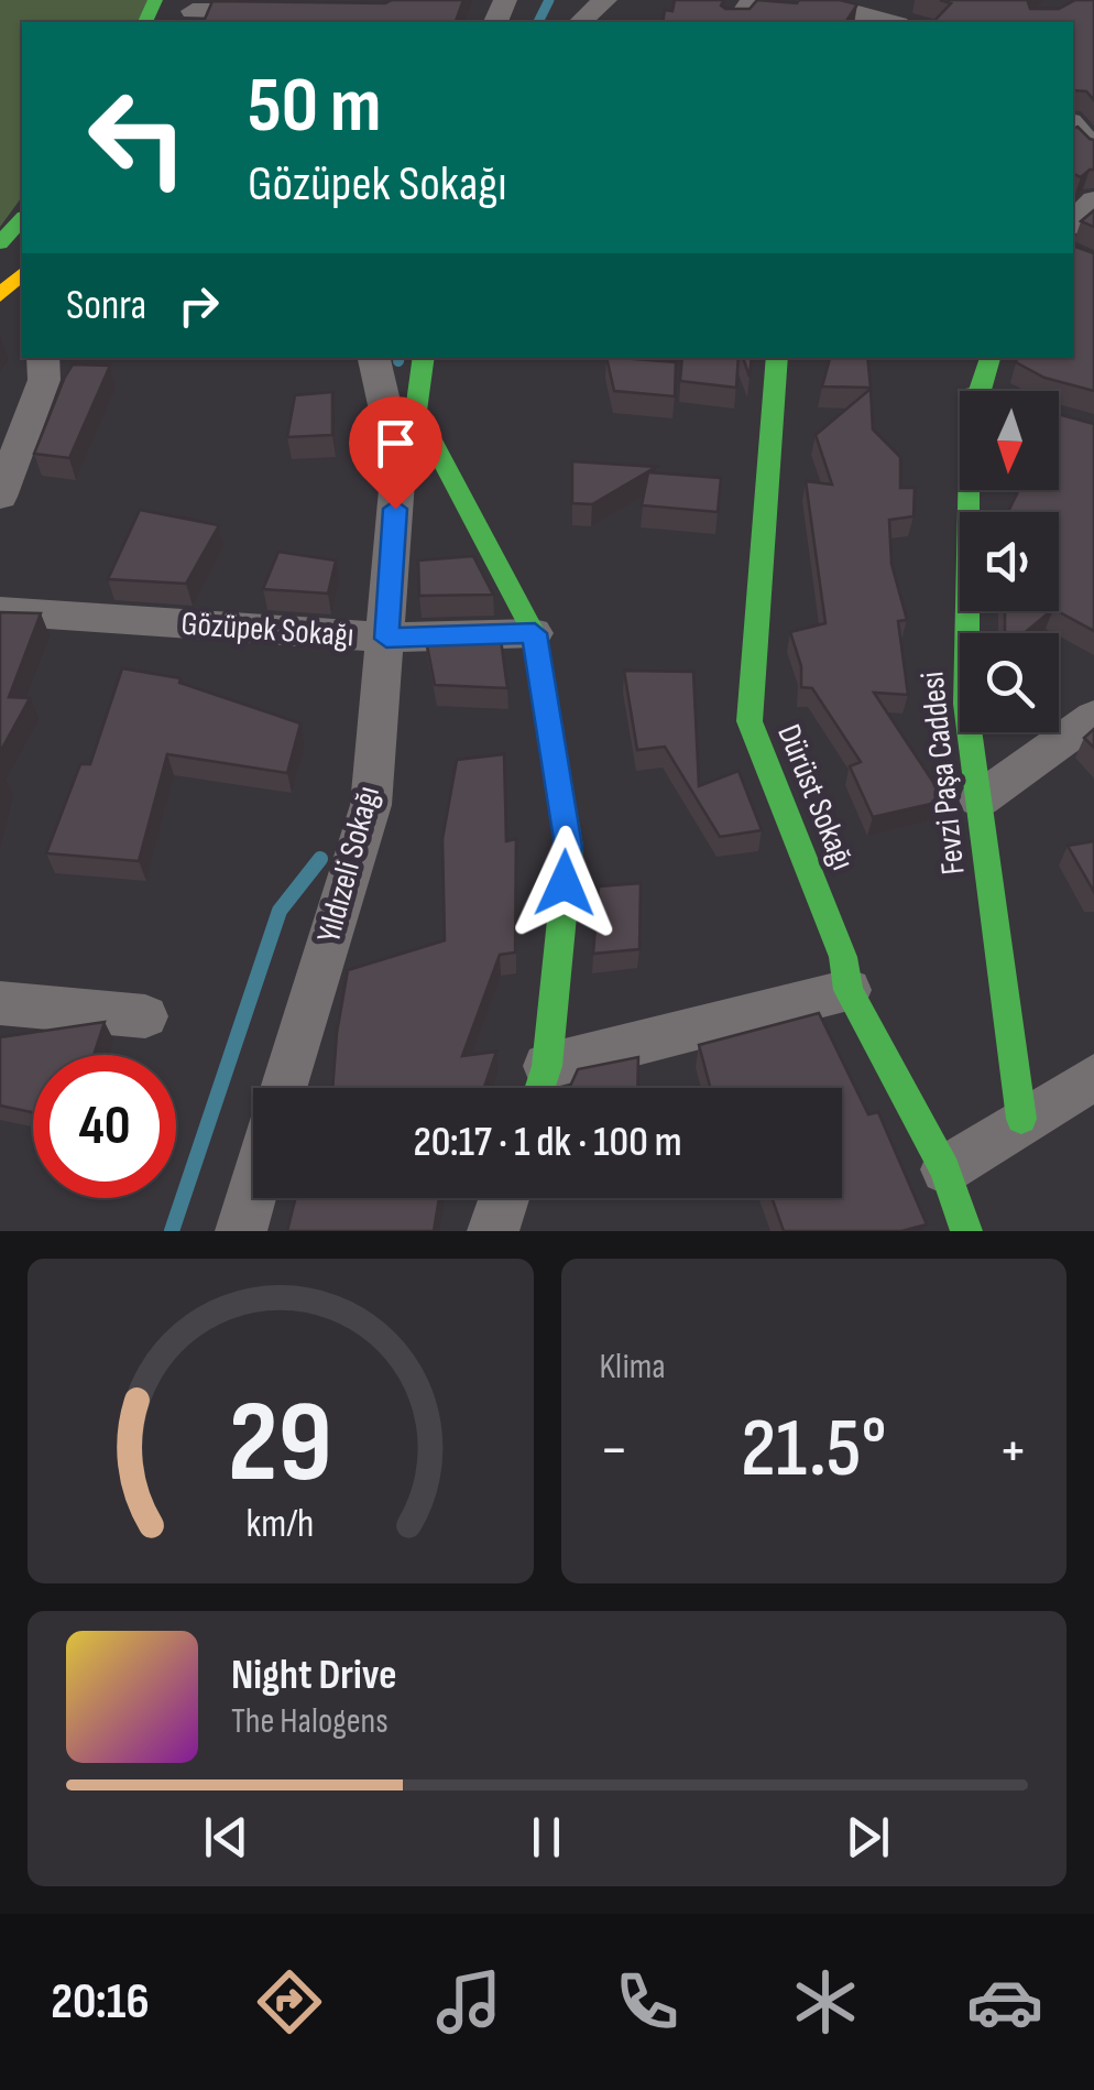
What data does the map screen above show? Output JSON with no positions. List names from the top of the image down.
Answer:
{
  "streets": {
    "street": [
      "Gözüpek Sokağı",
      "Fevzi Paşa Caddesi",
      "Dürüst Sokağı",
      "Yıldızeli Sokağı"
    ]
  },
  "crossings": [
    ["Gözüpek Sokağı", "Yıldızeli Sokağı"]
  ],
  "north": "bottom",
  "page": {
    "turn": ["50 m", "Gözüpek Sokağı"],
    "then": "Sonra",
    "limit": "40",
    "trip": "20:17 · 1 dk · 100 m",
    "tile": "Klima",
    "heat": ["−", "21.5°", "+"],
    "song": ["Night Drive", "The Halogens"],
    "tabs": "20:16",
    "gauge": ["29", "km/h"]
  }
}
